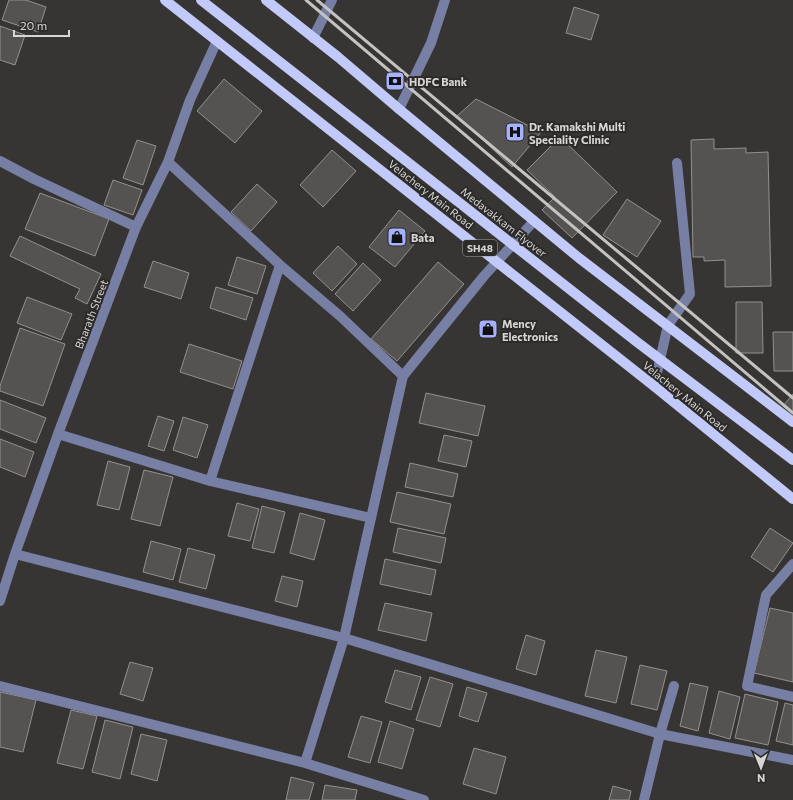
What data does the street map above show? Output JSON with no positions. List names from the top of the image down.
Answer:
{
  "streets": {
    "main road": ["Velachery Main Road", "Medavakkam Flyover", "SH48"],
    "street": ["Bharath Street"]
  },
  "crossings": [
    ["Velachery Main Road", "Bharath Street"]
  ],
  "places": {
    "bank": ["HDFC Bank"],
    "hospital": ["Dr. Kamakshi Multi Speciality Clinic"],
    "shop": ["Bata", "Mency Electronics"]
  },
  "scale_bar": "20 m",
  "north": "bottom"
}
